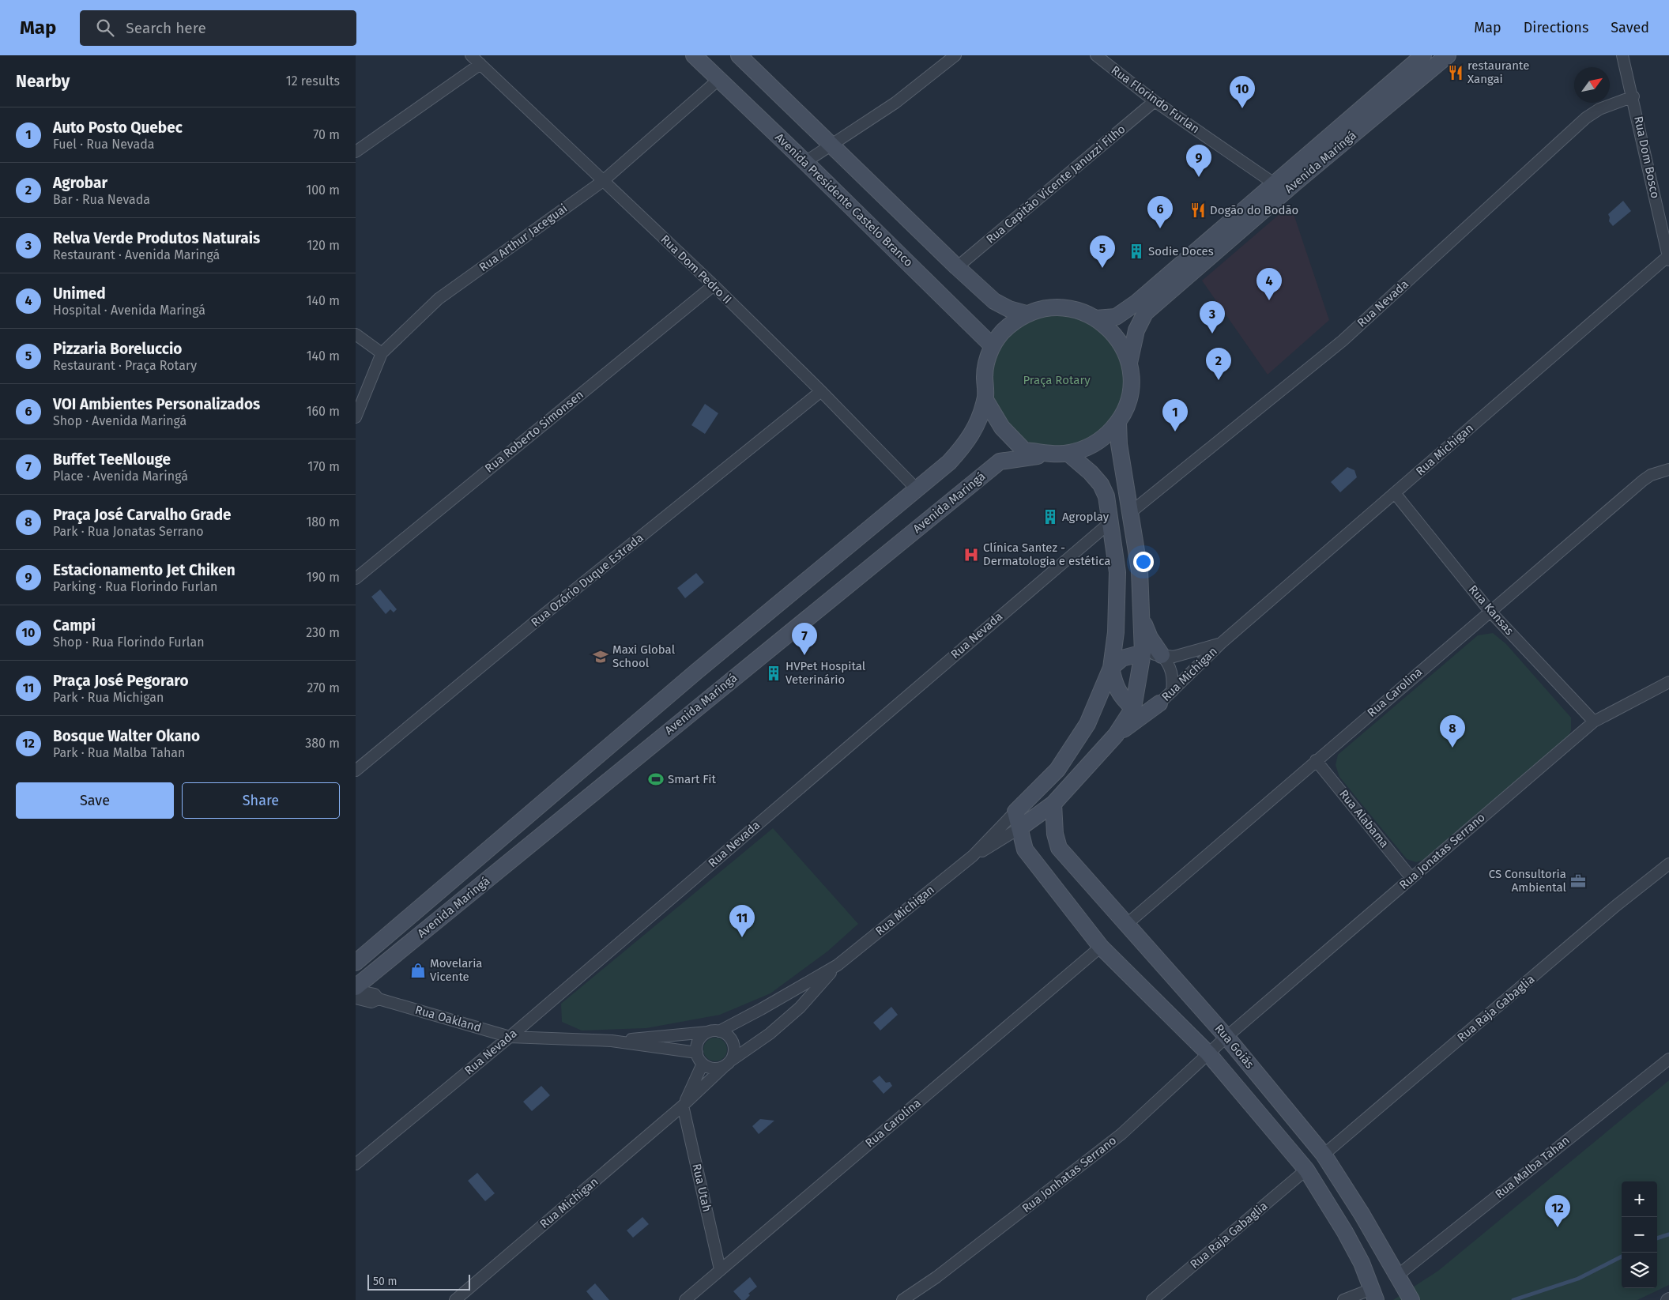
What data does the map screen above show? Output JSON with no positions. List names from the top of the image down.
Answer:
{
  "streets": {
    "main road": ["Avenida Maringá", "Avenida Presidente Castelo Branco", "Rua Goiás"],
    "street": [
      "Rua Florindo Furlan",
      "Rua Dom Bosco",
      "Rua Capitão Vicente Januzzi Filho",
      "Rua Arthur Jaceguai",
      "Rua Dom Pedro II",
      "Rua Nevada",
      "Rua Roberto Simonsen",
      "Rua Michigan",
      "Rua Ozório Duque Estrada",
      "Rua Kansas",
      "Rua Carolina",
      "Rua Alabama",
      "Rua Jonatas Serrano",
      "Rua Raja Gabaglia",
      "Rua Oakland",
      "Rua Malba Tahan",
      "Rua Jonhatas Serrano",
      "Rua Utah"
    ]
  },
  "crossings": [
    ["Rua Florindo Furlan", "Avenida Maringá"],
    ["Rua Florindo Furlan", "Rua Capitão Vicente Januzzi Filho"],
    ["Rua Dom Bosco", "Rua Nevada"],
    ["Rua Dom Bosco", "Rua Michigan"],
    ["Avenida Maringá", "Rua Dom Pedro II"],
    ["Avenida Maringá", "Rua Oakland"],
    ["Avenida Presidente Castelo Branco", "Rua Arthur Jaceguai"],
    ["Rua Arthur Jaceguai", "Rua Dom Pedro II"],
    ["Rua Dom Pedro II", "Rua Roberto Simonsen"],
    ["Rua Dom Pedro II", "Rua Ozório Duque Estrada"],
    ["Rua Nevada", "Rua Oakland"],
    ["Rua Michigan", "Rua Kansas"],
    ["Rua Michigan", "Rua Oakland"],
    ["Rua Michigan", "Rua Goiás"],
    ["Rua Michigan", "Rua Utah"],
    ["Rua Kansas", "Rua Carolina"],
    ["Rua Kansas", "Rua Jonatas Serrano"],
    ["Rua Carolina", "Rua Alabama"],
    ["Rua Carolina", "Rua Goiás"],
    ["Rua Carolina", "Rua Utah"],
    ["Rua Alabama", "Rua Jonatas Serrano"],
    ["Rua Jonatas Serrano", "Rua Goiás"],
    ["Rua Jonatas Serrano", "Rua Jonhatas Serrano"],
    ["Rua Raja Gabaglia", "Rua Goiás"],
    ["Rua Goiás", "Rua Malba Tahan"],
    ["Rua Goiás", "Rua Jonhatas Serrano"]
  ],
  "parks": ["Praça Rotary"],
  "places": {
    "restaurant": ["restaurante Xangai", "Dogão do Bodão"],
    "building": ["Sodie Doces", "Agroplay", "HVPet Hospital Veterinário"],
    "hospital": ["Clínica Santez - Dermatologia e estética"],
    "school or university": ["Maxi Global School"],
    "sports": ["Smart Fit"],
    "office": ["CS Consultoria Ambiental"],
    "shop": ["Movelaria Vicente"]
  },
  "scale_bar": "50 m",
  "north": "top right",
  "page": {
    "header": "Map",
    "search": "Search here",
    "nav": ["Map", "Directions", "Saved"],
    "heading": ["Nearby", "12 results"],
    "pins": [
      "10",
      "9",
      "6",
      "5",
      "4",
      "3",
      "2",
      "1",
      "7",
      "8",
      "11",
      "12"
    ],
    "list": [
      {
        "mark": "1",
        "name": "Auto Posto Quebec",
        "note": "Fuel · Rua Nevada",
        "value": "70 m"
      },
      {
        "mark": "2",
        "name": "Agrobar",
        "note": "Bar · Rua Nevada",
        "value": "100 m"
      },
      {
        "mark": "3",
        "name": "Relva Verde Produtos Naturais",
        "note": "Restaurant · Avenida Maringá",
        "value": "120 m"
      },
      {
        "mark": "4",
        "name": "Unimed",
        "note": "Hospital · Avenida Maringá",
        "value": "140 m"
      },
      {
        "mark": "5",
        "name": "Pizzaria Boreluccio",
        "note": "Restaurant · Praça Rotary",
        "value": "140 m"
      },
      {
        "mark": "6",
        "name": "VOI Ambientes Personalizados",
        "note": "Shop · Avenida Maringá",
        "value": "160 m"
      },
      {
        "mark": "7",
        "name": "Buffet TeeNlouge",
        "note": "Place · Avenida Maringá",
        "value": "170 m"
      },
      {
        "mark": "8",
        "name": "Praça José Carvalho Grade",
        "note": "Park · Rua Jonatas Serrano",
        "value": "180 m"
      },
      {
        "mark": "9",
        "name": "Estacionamento Jet Chiken",
        "note": "Parking · Rua Florindo Furlan",
        "value": "190 m"
      },
      {
        "mark": "10",
        "name": "Campi",
        "note": "Shop · Rua Florindo Furlan",
        "value": "230 m"
      },
      {
        "mark": "11",
        "name": "Praça José Pegoraro",
        "note": "Park · Rua Michigan",
        "value": "270 m"
      },
      {
        "mark": "12",
        "name": "Bosque Walter Okano",
        "note": "Park · Rua Malba Tahan",
        "value": "380 m"
      }
    ],
    "buttons": ["Save", "Share"],
    "map_buttons": ["+", "−"],
    "scale": "50 m"
  }
}
